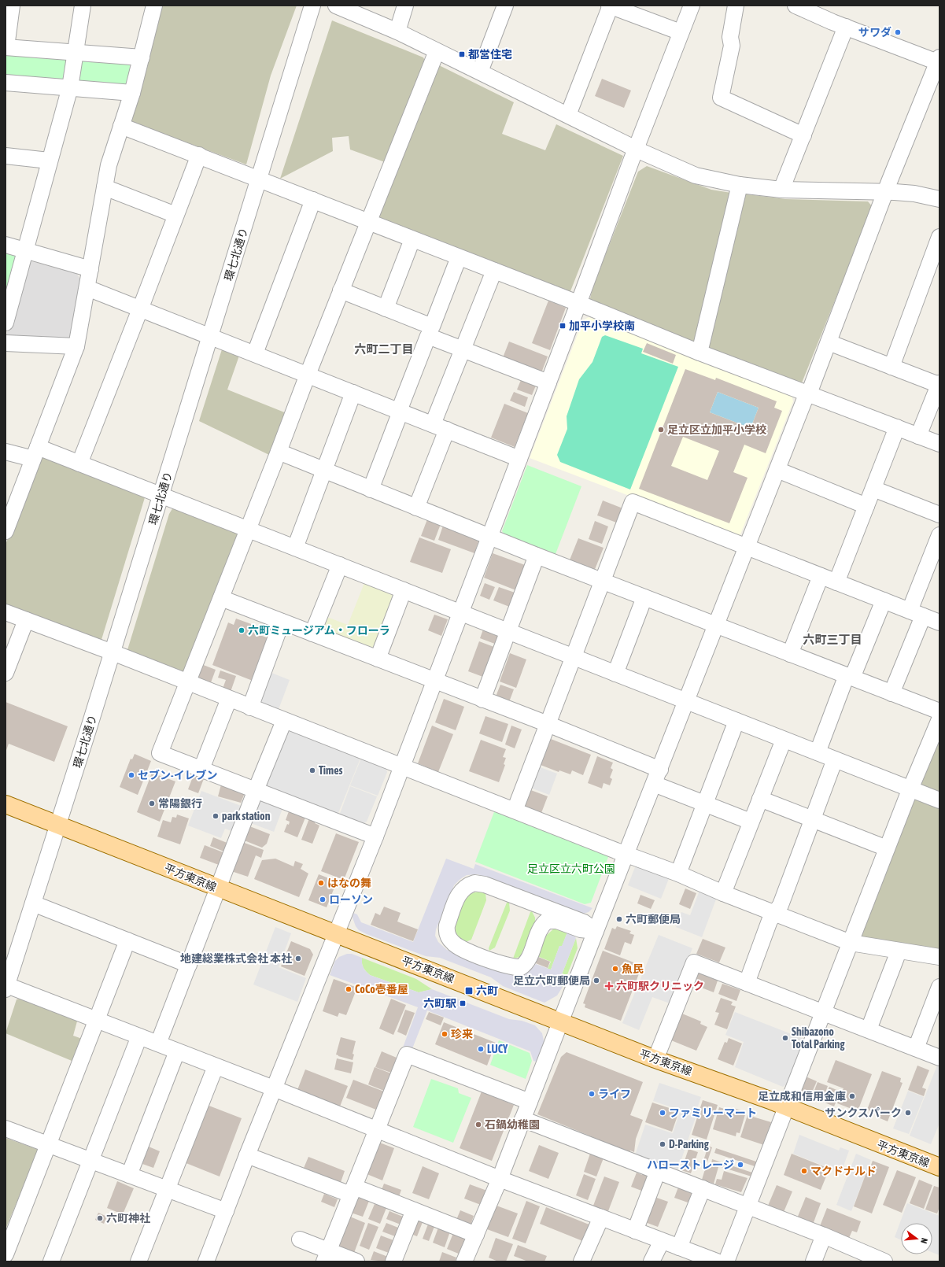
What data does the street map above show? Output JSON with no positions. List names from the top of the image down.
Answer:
{
  "streets": {
    "main road": ["平方東京線"],
    "street": ["環七北通り"]
  },
  "crossings": [
    ["環七北通り", "平方東京線"]
  ],
  "districts": ["六町二丁目", "六町三丁目"],
  "parks": ["足立区立六町公園"],
  "places": {
    "other": [
      "サワダ",
      "足立区立加平小学校",
      "六町ミュージアム・フローラ",
      "Times",
      "セブン-イレブン",
      "常陽銀行",
      "park station",
      "はなの舞",
      "ローソン",
      "六町郵便局",
      "地建総業株式会社 本社",
      "魚民",
      "足立六町郵便局",
      "CoCo壱番屋",
      "珍来",
      "Shibazono Total Parking",
      "LUCY",
      "ライフ",
      "足立成和信用金庫",
      "ファミリーマート",
      "サンクスパーク",
      "石鍋幼稚園",
      "D-Parking",
      "ハローストレージ",
      "マクドナルド",
      "六町神社"
    ],
    "transit": [
      "都営住宅",
      "加平小学校南",
      "六町",
      "六町駅"
    ],
    "health": ["六町駅クリニック"]
  },
  "north": "right"
}
